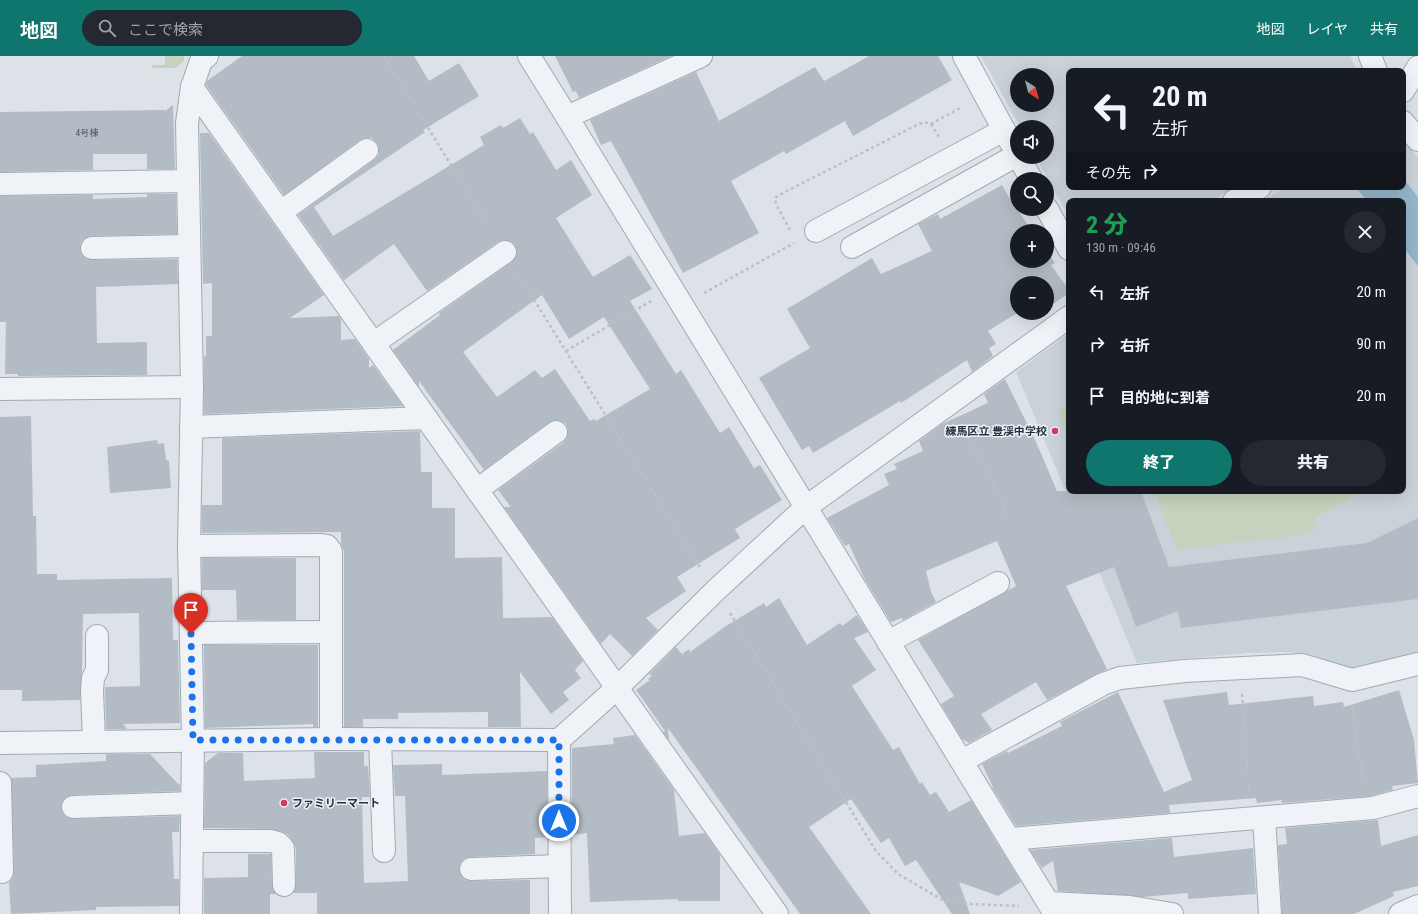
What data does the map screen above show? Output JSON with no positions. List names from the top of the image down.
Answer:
{
  "places": ["練馬区立 豊渓中学校", "ファミリーマート"],
  "house_numbers": ["4号棟"],
  "north": "bottom right",
  "page": {
    "header": "地図",
    "search": "ここで検索",
    "nav": ["地図", "レイヤ", "共有"],
    "map_buttons": ["+", "−"],
    "turn": ["20 m", "左折"],
    "then": "その先",
    "heading": ["2 分", "130 m · 09:46"],
    "list": [
      {
        "name": "左折",
        "value": "20 m"
      },
      {
        "name": "右折",
        "value": "90 m"
      },
      {
        "name": "目的地に到着",
        "value": "20 m"
      }
    ],
    "buttons": ["終了", "共有"]
  }
}
